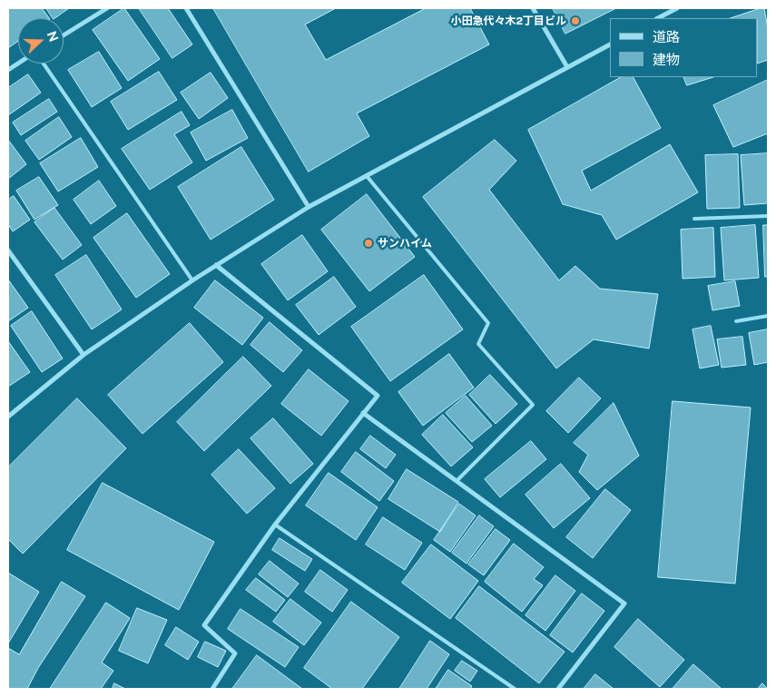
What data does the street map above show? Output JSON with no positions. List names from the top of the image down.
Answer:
{
  "places": ["小田急代々木2丁目ビル", "サンハイム"],
  "legend": ["道路", "建物"],
  "north": "right"
}
